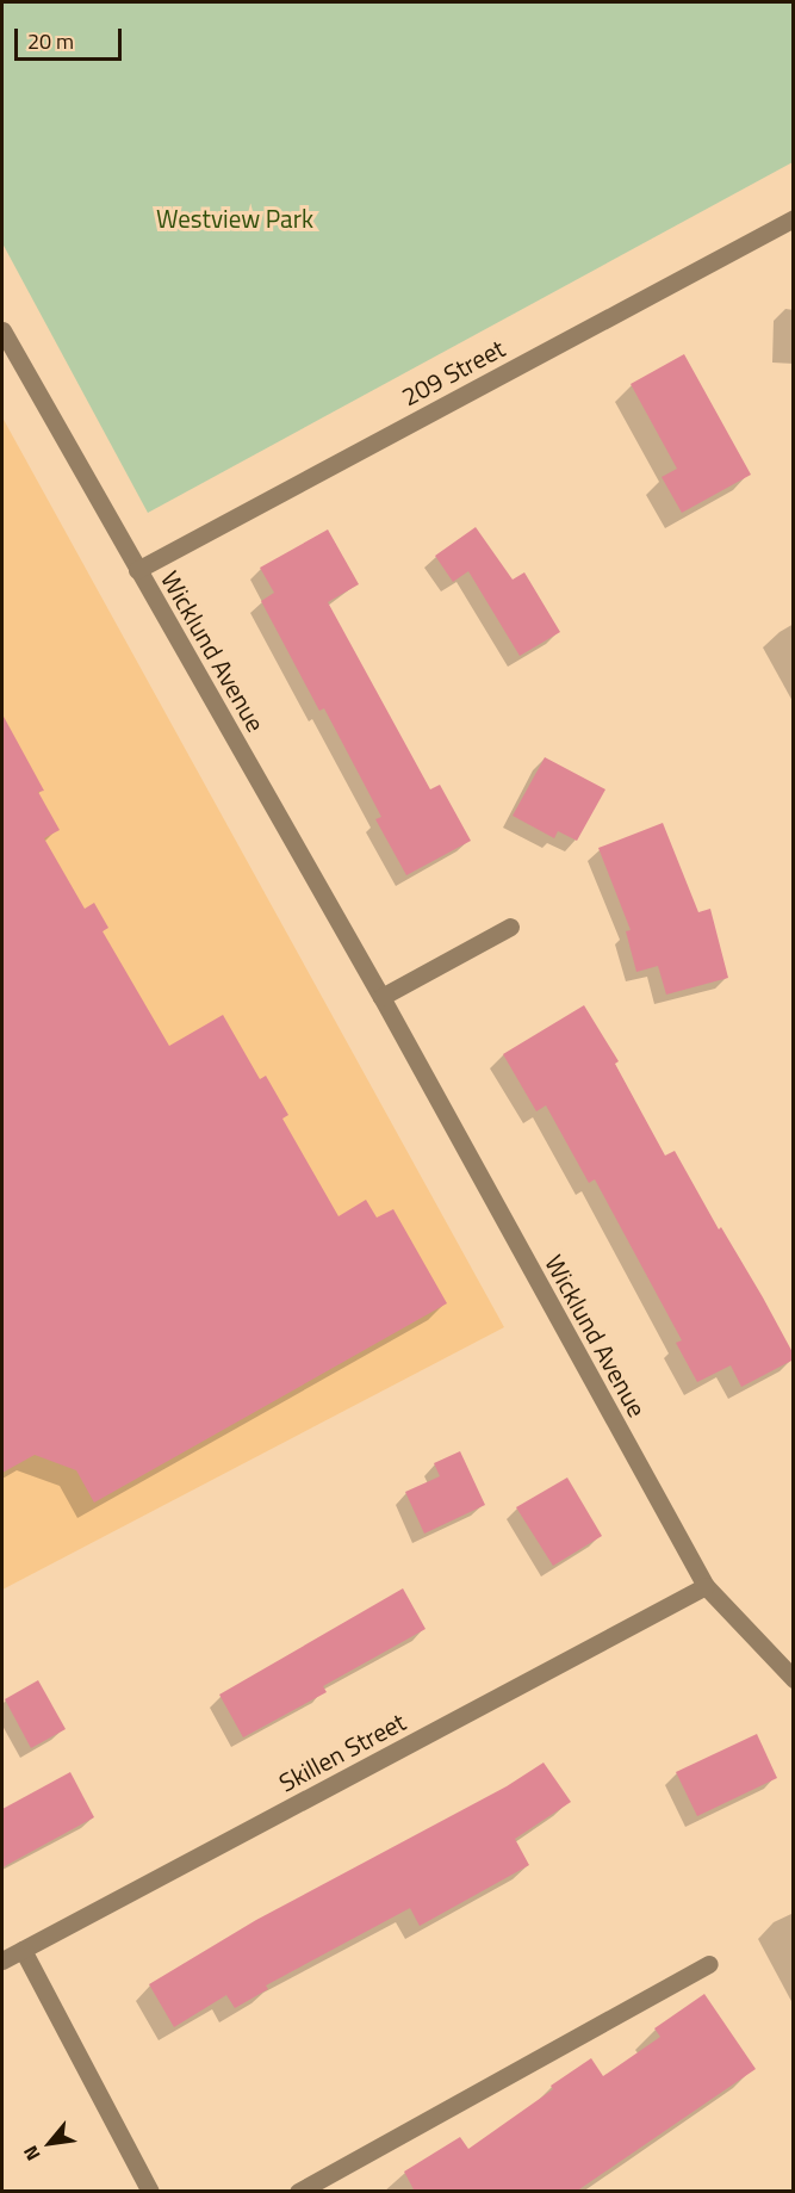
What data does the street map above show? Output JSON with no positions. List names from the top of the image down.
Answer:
{
  "streets": {
    "street": ["209 Street", "Wicklund Avenue", "Skillen Street"]
  },
  "crossings": [
    ["209 Street", "Wicklund Avenue"],
    ["Wicklund Avenue", "Skillen Street"]
  ],
  "parks": ["Westview Park"],
  "scale_bar": "20 m",
  "north": "bottom left"
}
